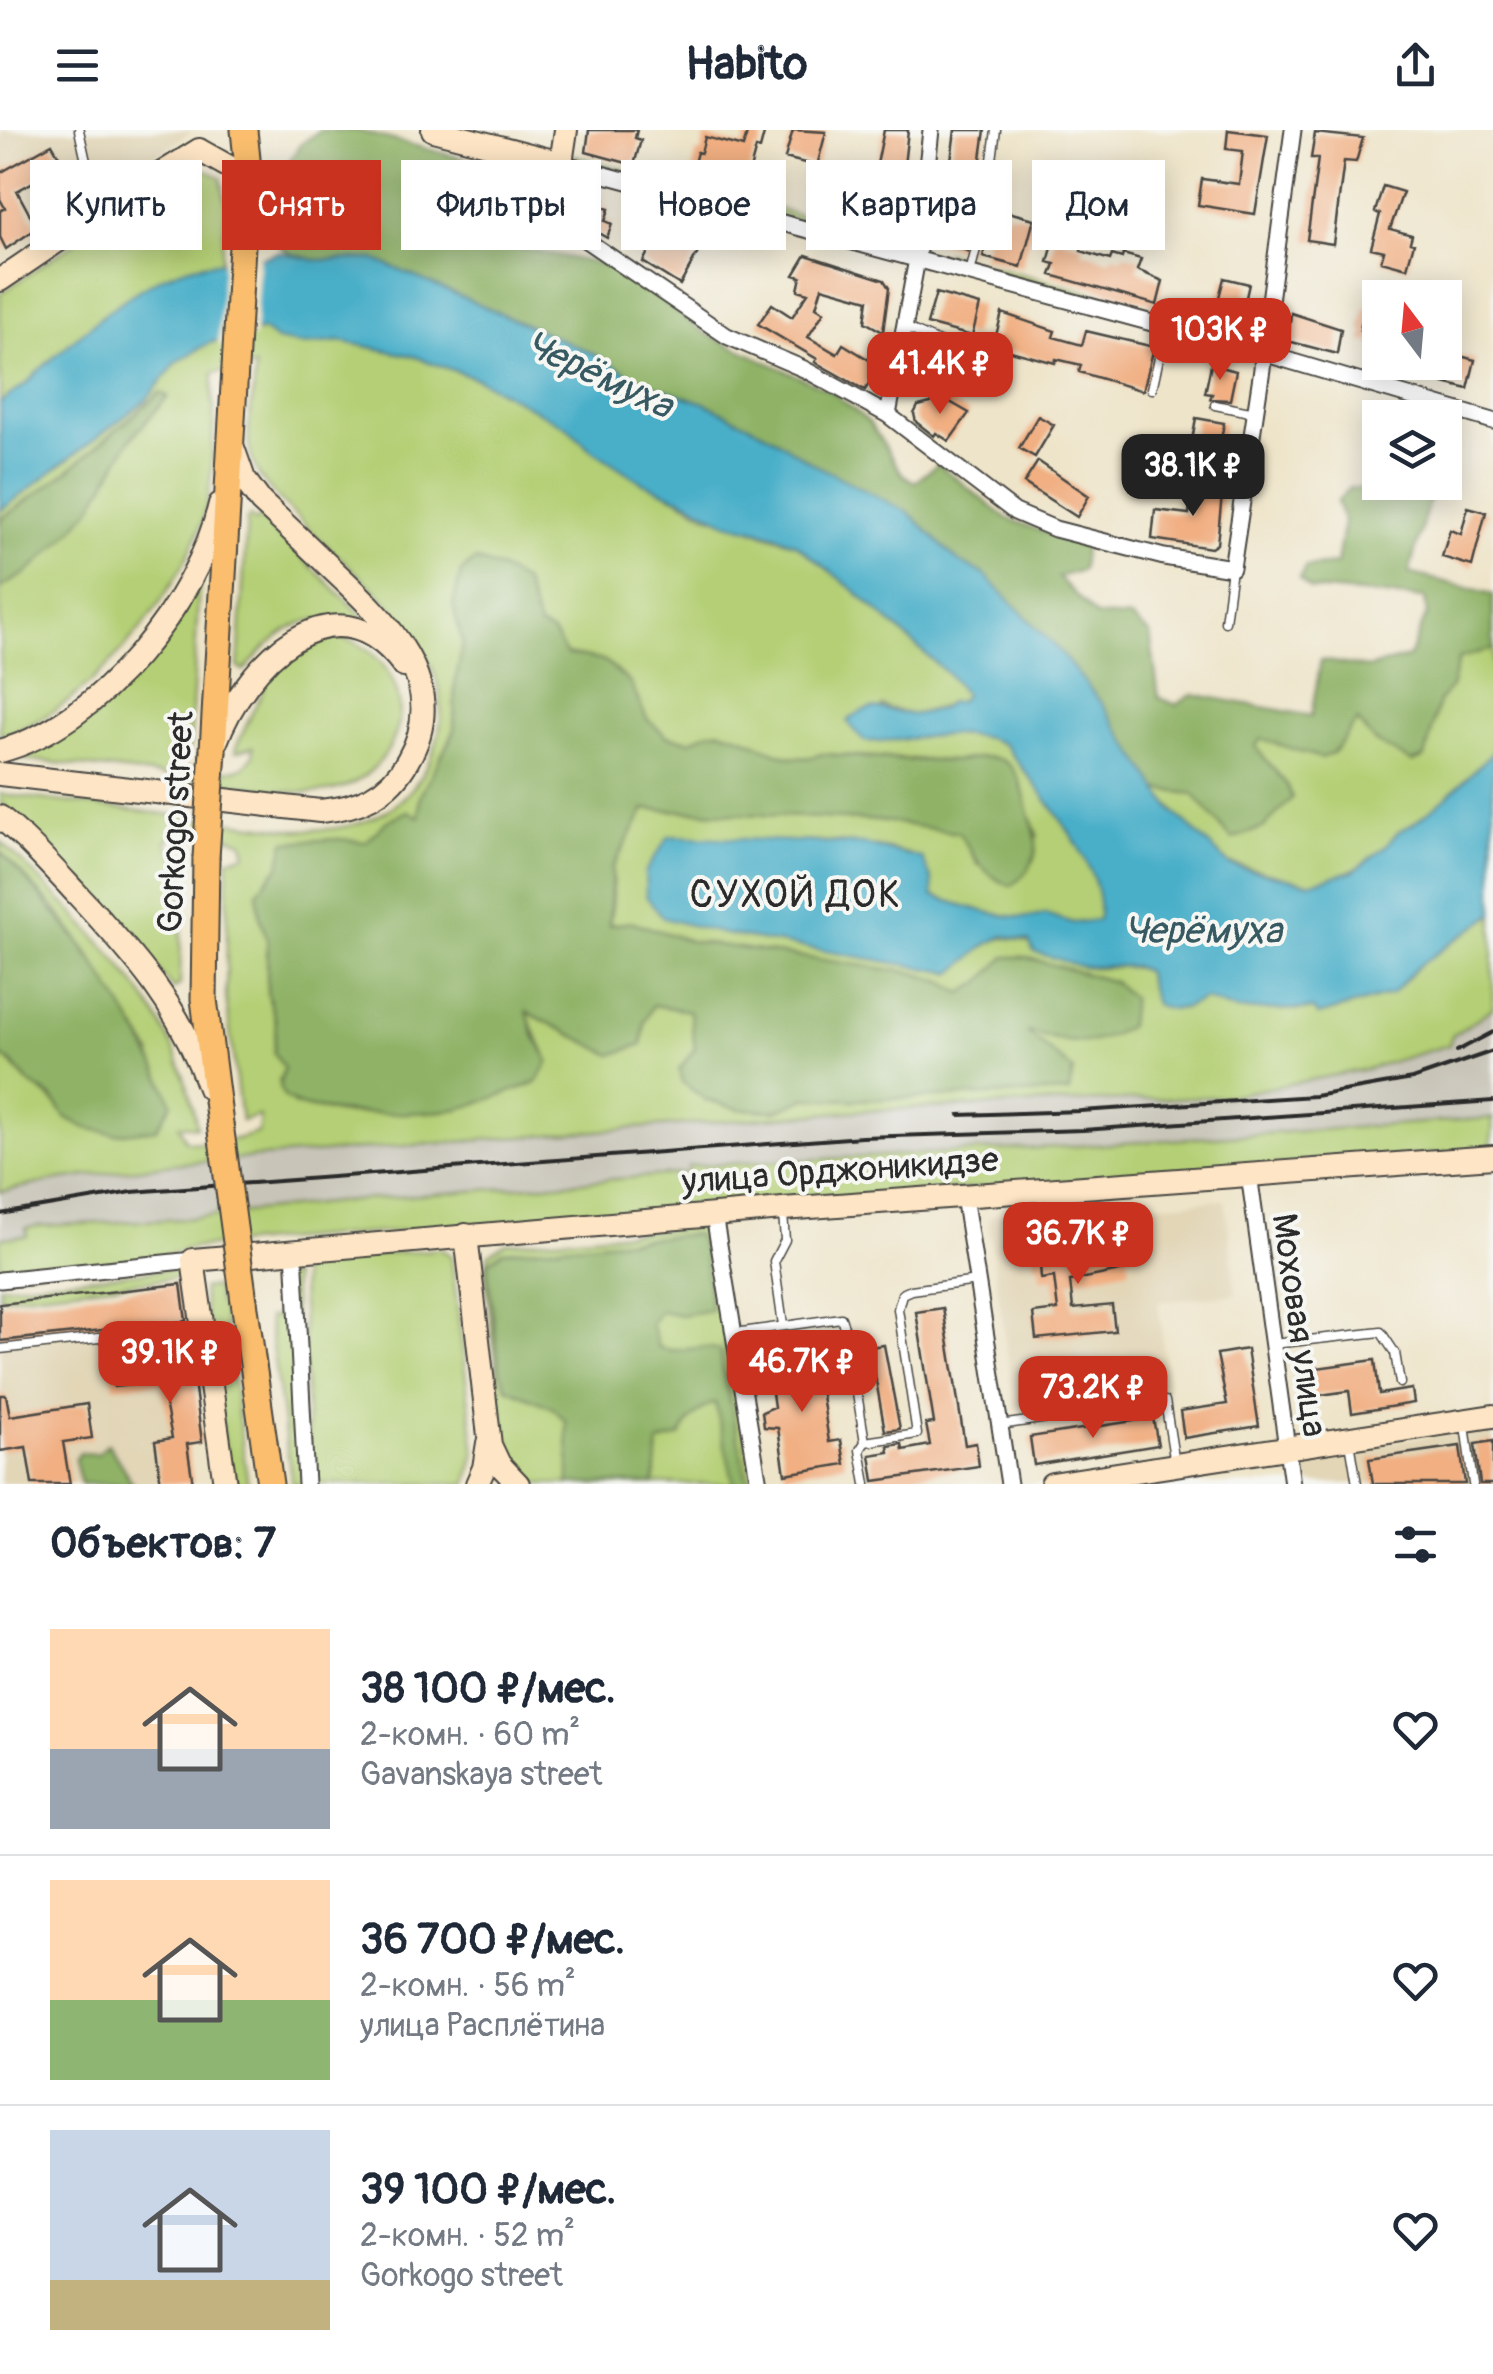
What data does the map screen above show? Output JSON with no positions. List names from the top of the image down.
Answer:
{
  "streets": {
    "main road": ["Gorkogo street"],
    "street": ["улица Орджоникидзе", "Моховая улица"]
  },
  "crossings": [
    ["улица Орджоникидзе", "Моховая улица"]
  ],
  "districts": ["СУХОЙ ДОК"],
  "water": ["Черёмуха"],
  "north": "top",
  "page": {
    "header": "Habito",
    "chip": [
      "Купить",
      "Снять",
      "Фильтры",
      "Новое",
      "Квартира",
      "Дом"
    ],
    "price": [
      "103K ₽",
      "41.4K ₽",
      "38.1K ₽",
      "36.7K ₽",
      "39.1K ₽",
      "46.7K ₽",
      "73.2K ₽"
    ],
    "heading": "Объектов: 7",
    "list": [
      {
        "name": "38 100 ₽/мес.",
        "note": "2-комн. · 60 m² · Gavanskaya street"
      },
      {
        "name": "36 700 ₽/мес.",
        "note": "2-комн. · 56 m² · улица Расплётина"
      },
      {
        "name": "39 100 ₽/мес.",
        "note": "2-комн. · 52 m² · Gorkogo street"
      }
    ]
  }
}
